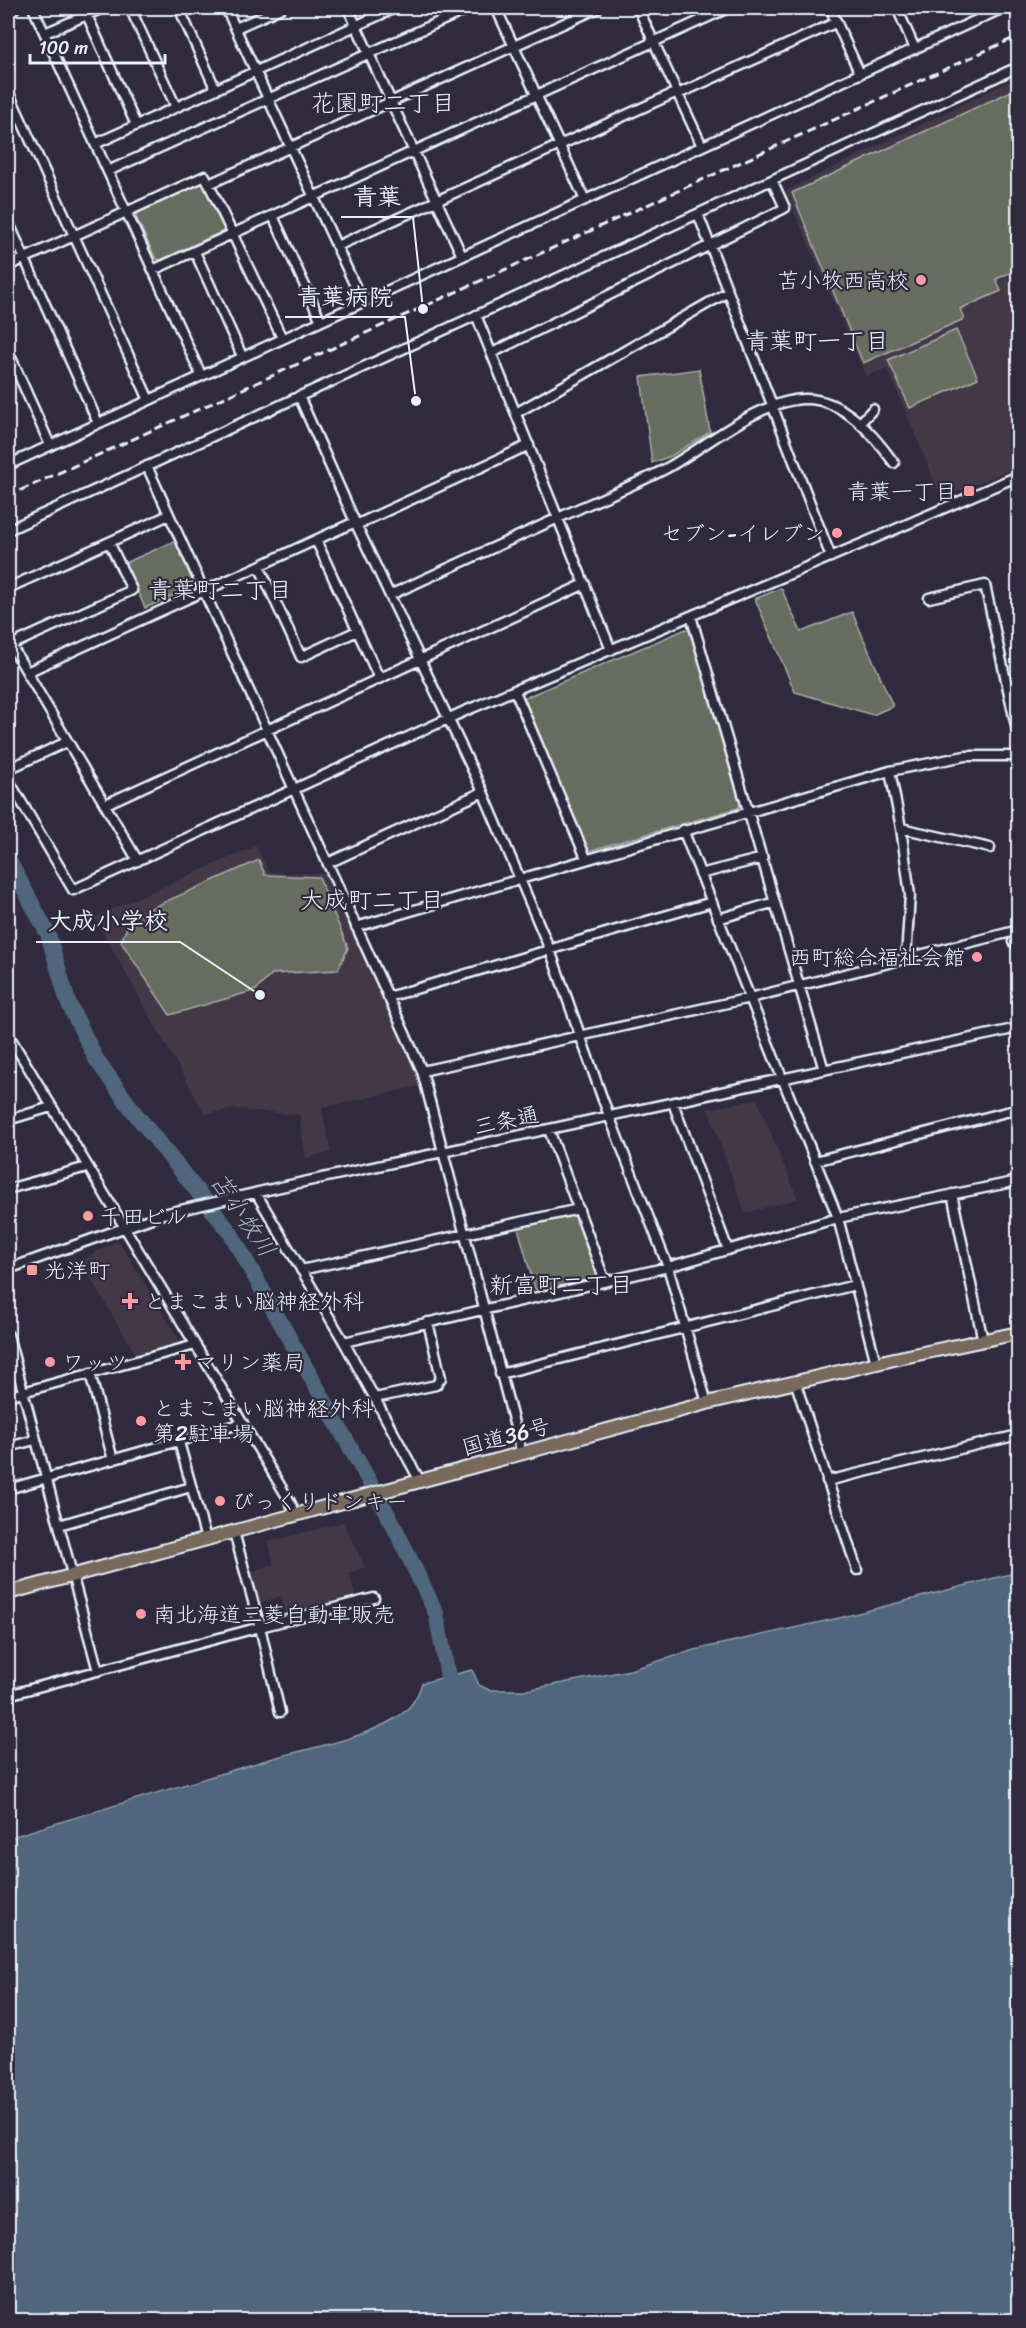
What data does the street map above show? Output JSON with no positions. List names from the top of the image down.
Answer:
{
  "streets": {
    "highway": ["国道36号"],
    "street": ["三条通"]
  },
  "districts": [
    "花園町二丁目",
    "青葉町一丁目",
    "青葉町二丁目",
    "大成町二丁目",
    "新富町二丁目"
  ],
  "water": ["苫小牧川"],
  "places": {
    "other": [
      "苫小牧西高校",
      "青葉",
      "青葉病院",
      "セブン-イレブン",
      "西町総合福祉会館",
      "大成小学校",
      "千田ビル",
      "ワッツ",
      "とまこまい脳神経外科 第2駐車場",
      "びっくりドンキー",
      "南北海道三菱自動車販売"
    ],
    "transit": ["青葉一丁目", "光洋町"],
    "health": ["とまこまい脳神経外科", "マリン薬局"]
  },
  "scale_bar": "100 m"
}
